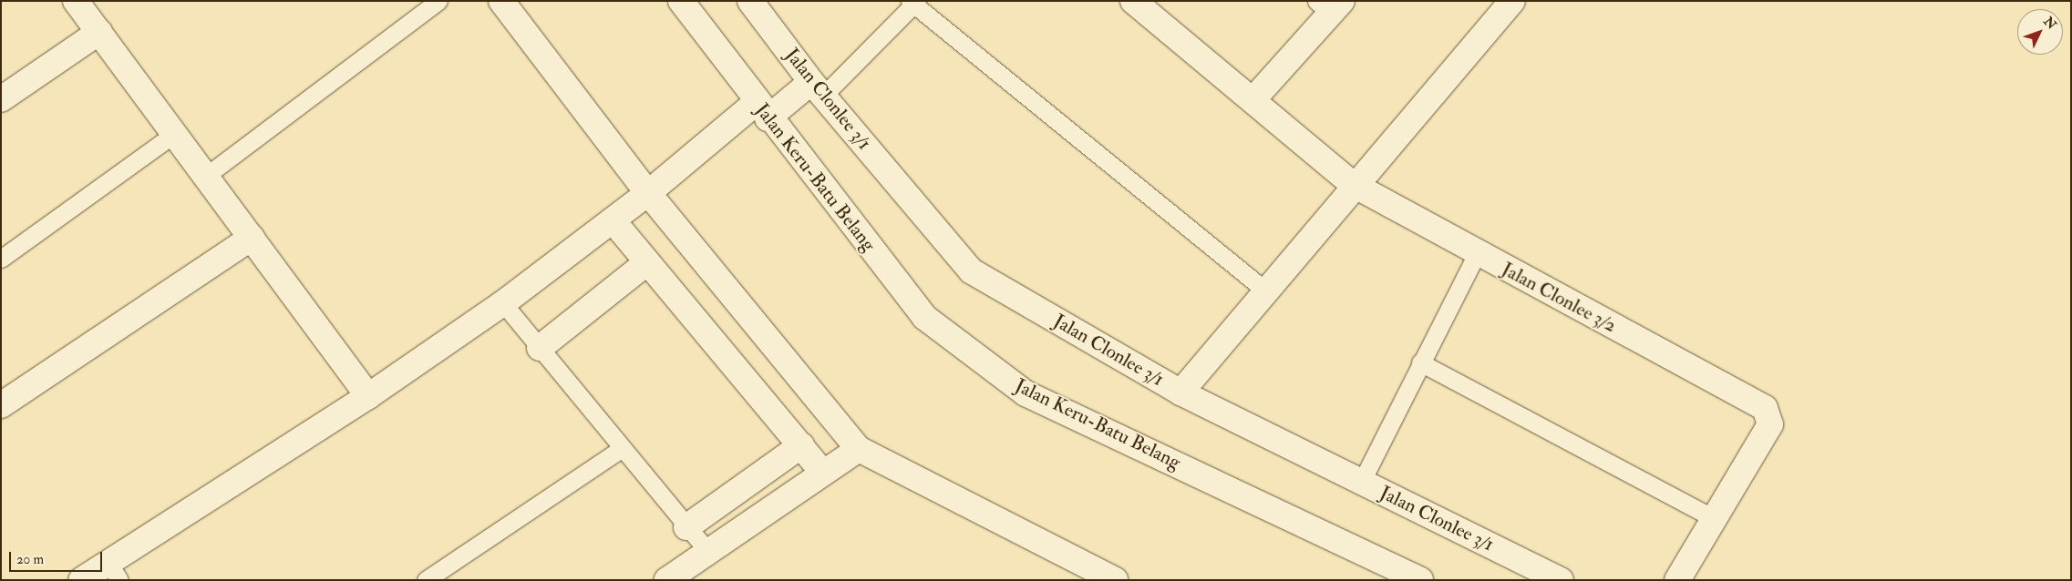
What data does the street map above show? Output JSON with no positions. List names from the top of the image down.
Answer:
{
  "streets": {
    "street": ["Jalan Clonlee 3/1", "Jalan Keru-Batu Belang", "Jalan Clonlee 3/2"]
  },
  "scale_bar": "20 m",
  "north": "top right"
}
